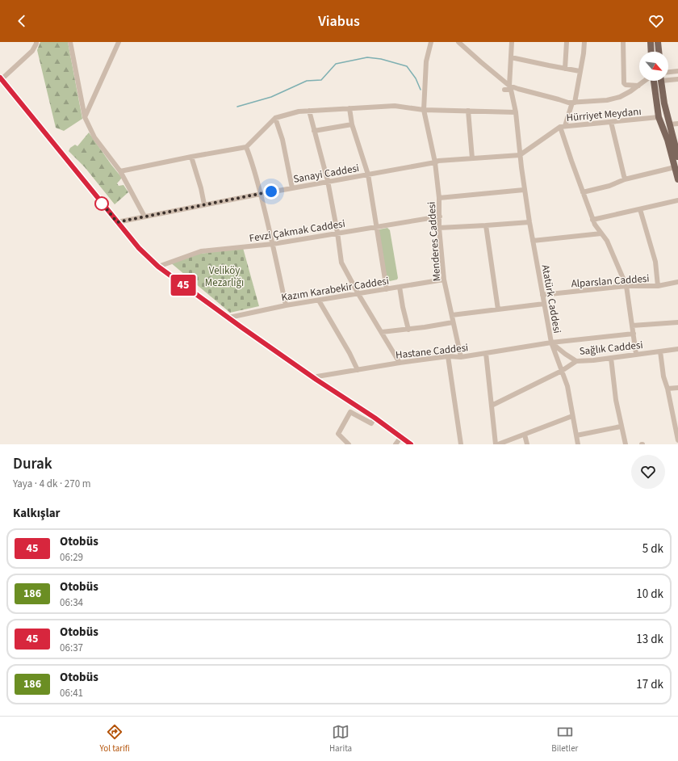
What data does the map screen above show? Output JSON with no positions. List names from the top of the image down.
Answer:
{
  "streets": {
    "street": [
      "Hürriyet Meydanı",
      "Sanayi Caddesi",
      "Fevzi Çakmak Caddesi",
      "Menderes Caddesi",
      "Alparslan Caddesi",
      "Kazım Karabekir Caddesi",
      "Atatürk Caddesi",
      "Sağlık Caddesi",
      "Hastane Caddesi"
    ]
  },
  "crossings": [
    ["Hürriyet Meydanı", "Sanayi Caddesi"],
    ["Hürriyet Meydanı", "Atatürk Caddesi"],
    ["Sanayi Caddesi", "Menderes Caddesi"],
    ["Sanayi Caddesi", "Atatürk Caddesi"],
    ["Fevzi Çakmak Caddesi", "Menderes Caddesi"],
    ["Menderes Caddesi", "Kazım Karabekir Caddesi"],
    ["Menderes Caddesi", "Hastane Caddesi"],
    ["Alparslan Caddesi", "Atatürk Caddesi"],
    ["Atatürk Caddesi", "Sağlık Caddesi"],
    ["Atatürk Caddesi", "Hastane Caddesi"],
    ["Sağlık Caddesi", "Hastane Caddesi"]
  ],
  "parks": ["Veliköy Mezarlığı"],
  "lines": ["bus line 45"],
  "north": "bottom right",
  "page": {
    "header": "Viabus",
    "on_map": "45",
    "heading": [
      ["Durak", "Yaya · 4 dk · 270 m"],
      "Kalkışlar"
    ],
    "list": [
      {
        "mark": "45",
        "name": "Otobüs",
        "note": "06:29",
        "value": "5 dk"
      },
      {
        "mark": "186",
        "name": "Otobüs",
        "note": "06:34",
        "value": "10 dk"
      },
      {
        "mark": "45",
        "name": "Otobüs",
        "note": "06:37",
        "value": "13 dk"
      },
      {
        "mark": "186",
        "name": "Otobüs",
        "note": "06:41",
        "value": "17 dk"
      }
    ],
    "tabs": ["Yol tarifi", "Harita", "Biletler"]
  }
}
